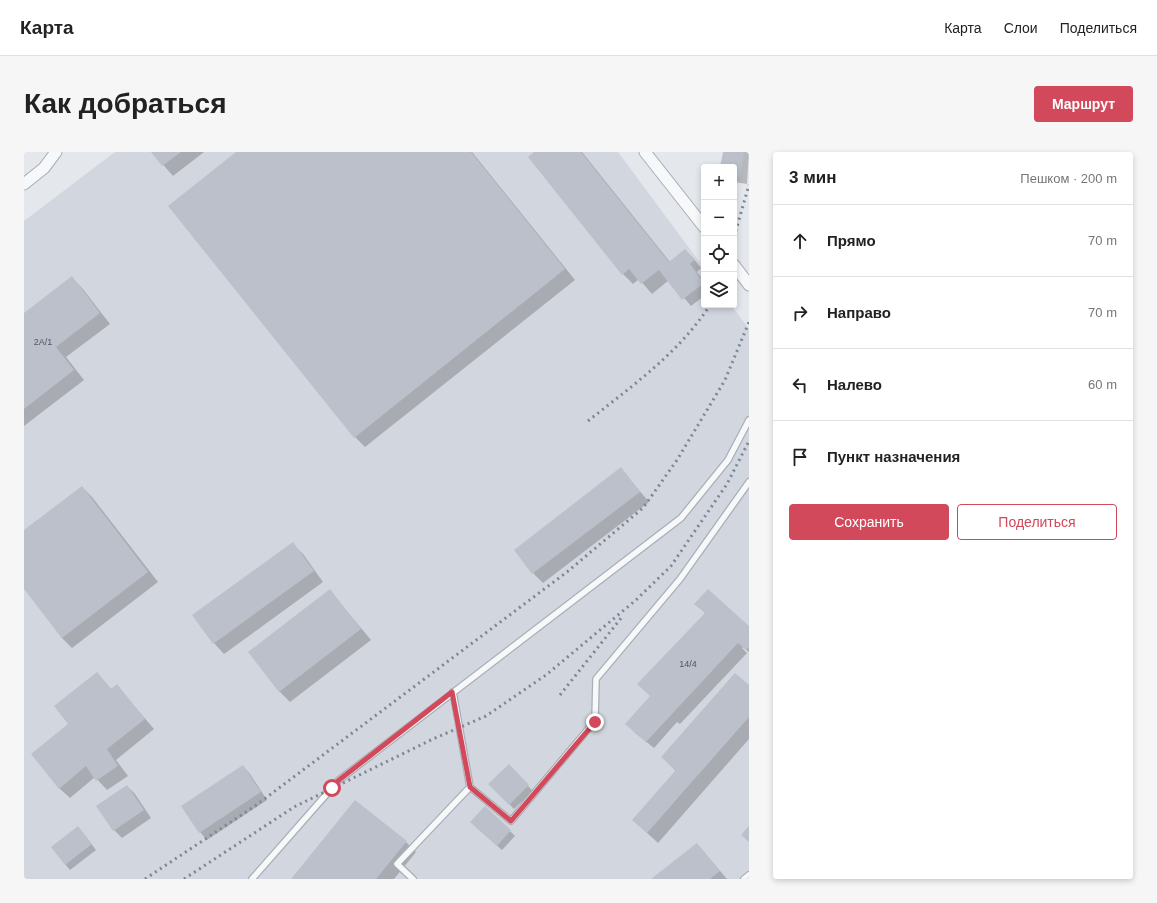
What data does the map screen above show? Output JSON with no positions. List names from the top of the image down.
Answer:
{
  "house_numbers": ["2А/1", "14/4"],
  "page": {
    "header": "Карта",
    "nav": ["Карта", "Слои", "Поделиться"],
    "buttons": [
      "Маршрут",
      ["Сохранить", "Поделиться"]
    ],
    "title": "Как добраться",
    "heading": ["3 мин", "Пешком · 200 m"],
    "map_buttons": ["+", "−"],
    "list": [
      ["Прямо", "70 m"],
      ["Направо", "70 m"],
      ["Налево", "60 m"],
      "Пункт назначения"
    ]
  }
}
